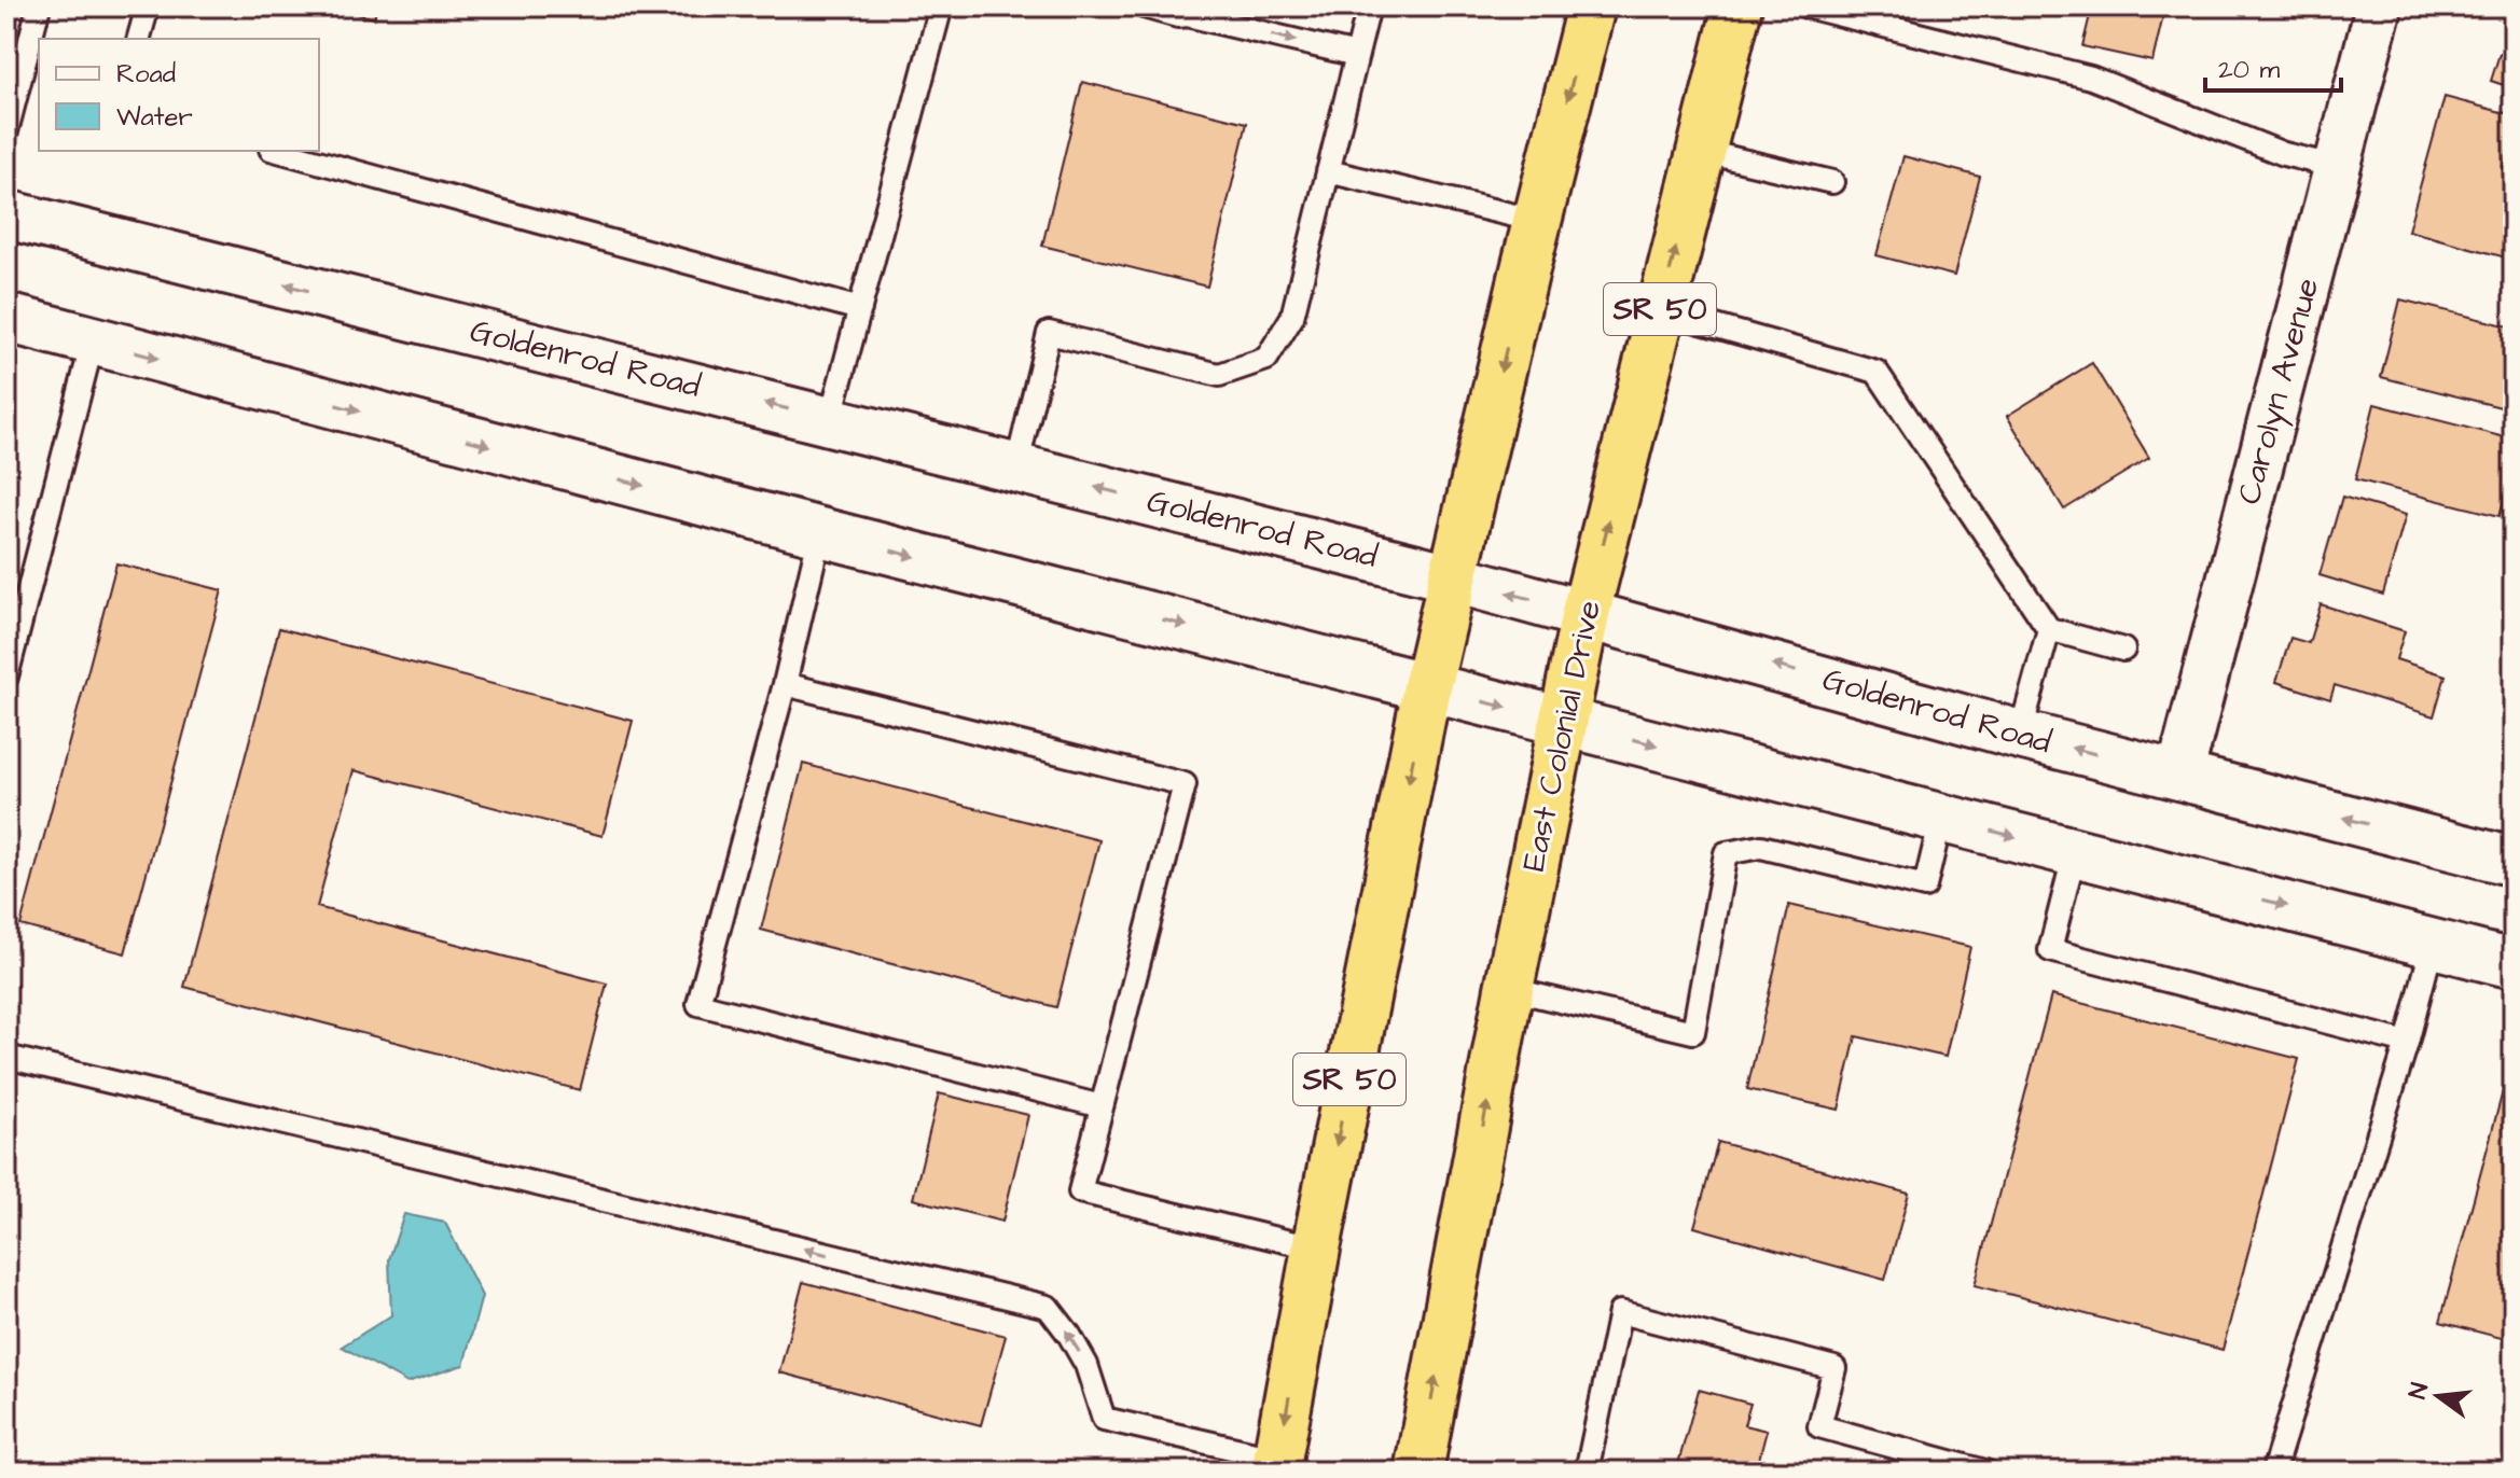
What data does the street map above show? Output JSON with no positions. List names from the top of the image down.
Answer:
{
  "streets": {
    "highway": ["SR 50", "East Colonial Drive"],
    "main road": ["Goldenrod Road"],
    "street": ["Carolyn Avenue"]
  },
  "crossings": [
    ["SR 50", "Goldenrod Road"],
    ["Goldenrod Road", "Carolyn Avenue"],
    ["Goldenrod Road", "East Colonial Drive"]
  ],
  "legend": ["Road", "Water"],
  "scale_bar": "20 m",
  "north": "left"
}
